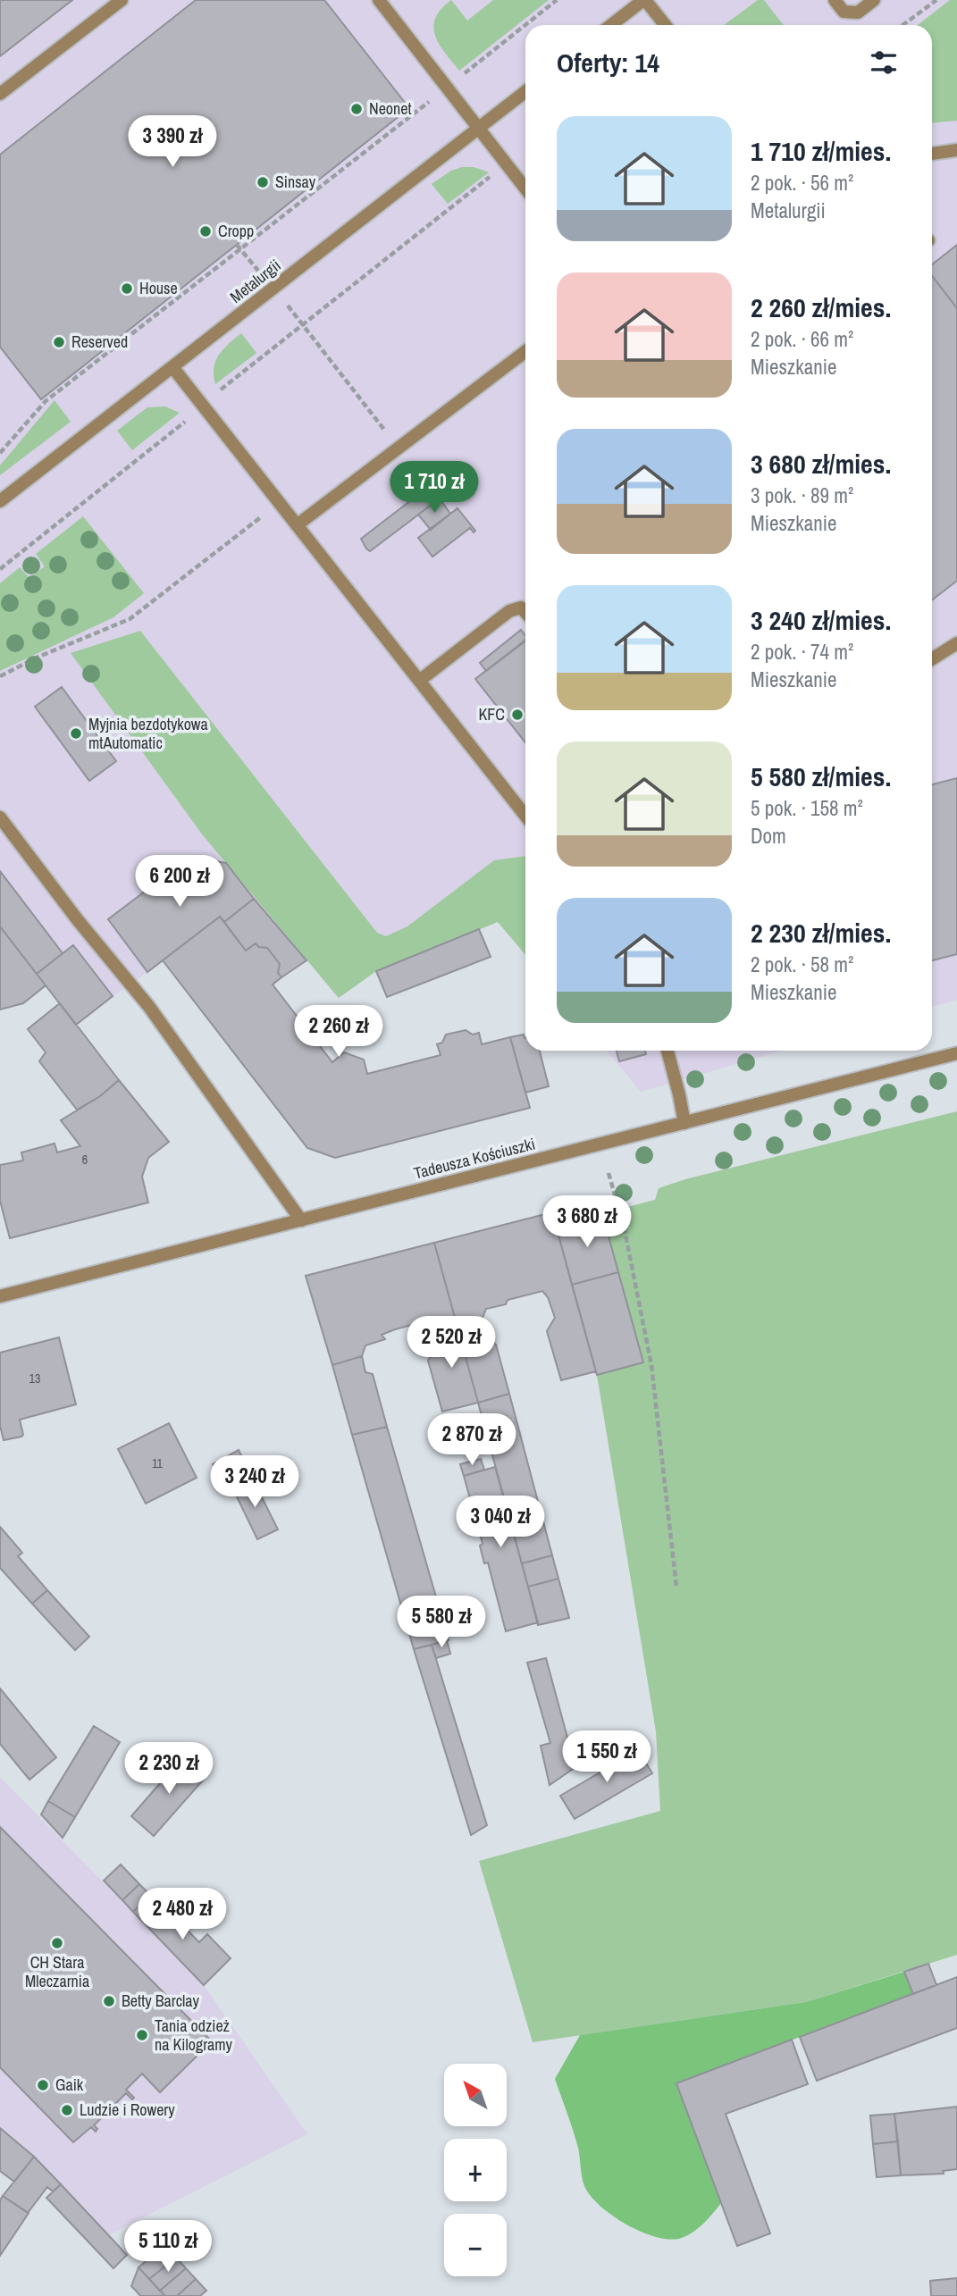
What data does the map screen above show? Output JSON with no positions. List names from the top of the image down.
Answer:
{
  "streets": {
    "street": ["Metalurgii", "Tadeusza Kościuszki"]
  },
  "places": [
    "Neonet",
    "Sinsay",
    "Cropp",
    "House",
    "Reserved",
    "KFC",
    "Myjnia bezdotykowa mtAutomatic",
    "CH Stara Mleczarnia",
    "Betty Barclay",
    "Tania odzież na Kilogramy",
    "Gaik",
    "Ludzie i Rowery"
  ],
  "house_numbers": ["6", "13", "11"],
  "north": "top left",
  "page": {
    "heading": "Oferty: 14",
    "list": [
      {
        "name": "1 710 zł/mies.",
        "note": "2 pok. · 56 m² · Metalurgii"
      },
      {
        "name": "2 260 zł/mies.",
        "note": "2 pok. · 66 m² · Mieszkanie"
      },
      {
        "name": "3 680 zł/mies.",
        "note": "3 pok. · 89 m² · Mieszkanie"
      },
      {
        "name": "3 240 zł/mies.",
        "note": "2 pok. · 74 m² · Mieszkanie"
      },
      {
        "name": "5 580 zł/mies.",
        "note": "5 pok. · 158 m² · Dom"
      },
      {
        "name": "2 230 zł/mies.",
        "note": "2 pok. · 58 m² · Mieszkanie"
      }
    ],
    "price": [
      "3 390 zł",
      "1 710 zł",
      "6 200 zł",
      "2 260 zł",
      "3 680 zł",
      "2 520 zł",
      "2 870 zł",
      "3 240 zł",
      "3 040 zł",
      "5 580 zł",
      "1 550 zł",
      "2 230 zł",
      "2 480 zł",
      "5 110 zł"
    ],
    "map_buttons": ["+", "−"]
  }
}
